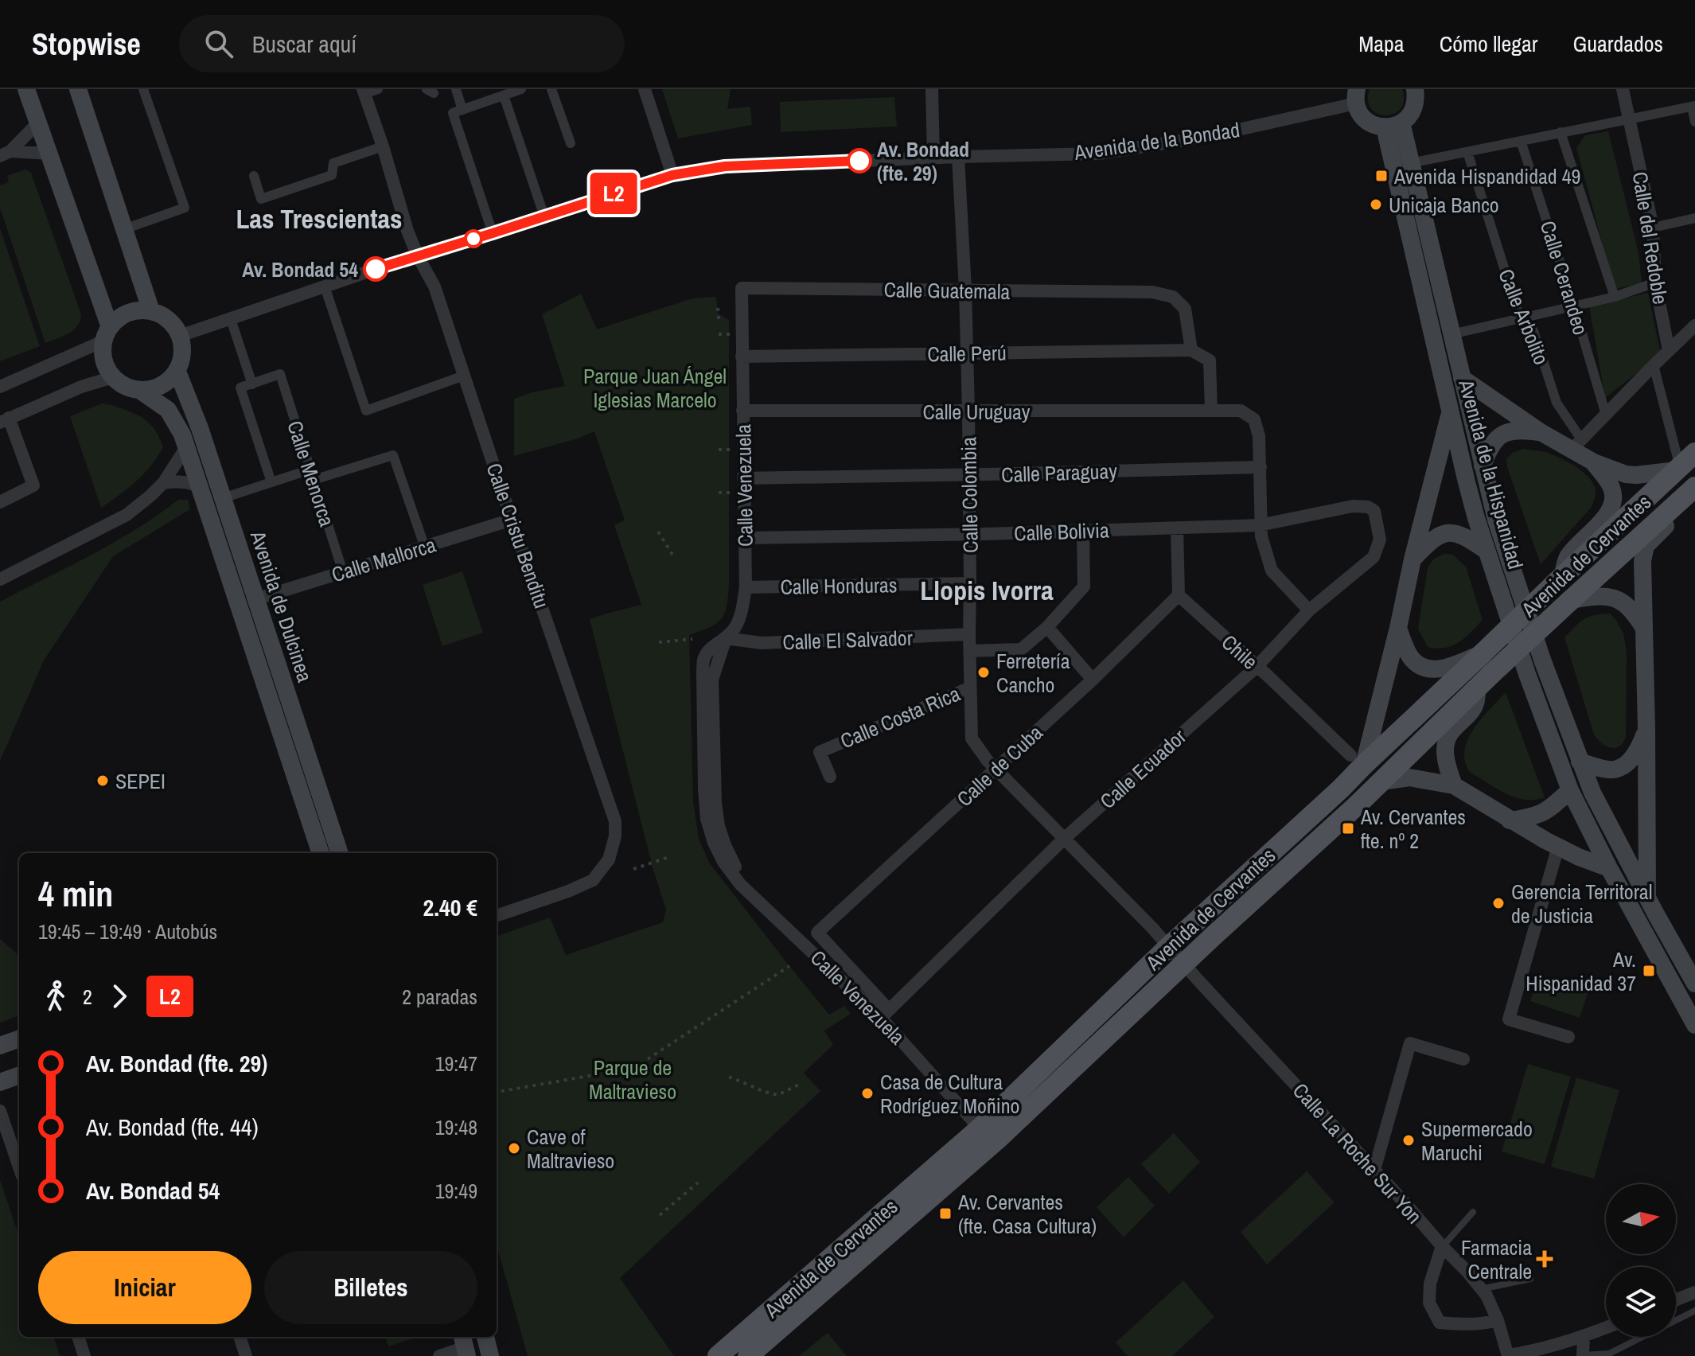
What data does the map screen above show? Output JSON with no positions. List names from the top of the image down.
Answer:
{
  "streets": {
    "main road": ["Avenida de la Hispanidad", "Avenida de Cervantes", "Avenida de Dulcinea"],
    "street": [
      "Avenida de la Bondad",
      "Calle del Redoble",
      "Calle Cerandeo",
      "Calle Guatemala",
      "Calle Arbolito",
      "Calle Perú",
      "Calle Uruguay",
      "Calle Paraguay",
      "Calle Menorca",
      "Calle Venezuela",
      "Calle Colombia",
      "Calle Bolivia",
      "Calle Cristu Benditu",
      "Calle Mallorca",
      "Calle Honduras",
      "Calle El Salvador",
      "Chile",
      "Calle Costa Rica",
      "Calle de Cuba",
      "Calle Ecuador",
      "Calle La Roche Sur Yon"
    ]
  },
  "crossings": [
    ["Avenida de la Bondad", "Calle Colombia"],
    ["Avenida de la Bondad", "Calle Cristu Benditu"],
    ["Avenida de la Bondad", "Avenida de Dulcinea"],
    ["Calle Guatemala", "Calle Perú"],
    ["Calle Guatemala", "Calle Venezuela"],
    ["Calle Guatemala", "Calle Colombia"],
    ["Calle Perú", "Calle Venezuela"],
    ["Calle Perú", "Calle Colombia"],
    ["Calle Uruguay", "Calle Paraguay"],
    ["Calle Uruguay", "Calle Venezuela"],
    ["Calle Uruguay", "Calle Colombia"],
    ["Calle Uruguay", "Calle Bolivia"],
    ["Calle Uruguay", "Calle Ecuador"],
    ["Calle Paraguay", "Calle Venezuela"],
    ["Calle Paraguay", "Calle Colombia"],
    ["Calle Menorca", "Calle Mallorca"],
    ["Calle Venezuela", "Calle Bolivia"],
    ["Calle Venezuela", "Avenida de Cervantes"],
    ["Calle Venezuela", "Calle Honduras"],
    ["Calle Venezuela", "Calle El Salvador"],
    ["Calle Venezuela", "Calle de Cuba"],
    ["Calle Venezuela", "Calle Ecuador"],
    ["Calle Colombia", "Calle Bolivia"],
    ["Calle Colombia", "Avenida de Cervantes"],
    ["Calle Colombia", "Calle Honduras"],
    ["Calle Colombia", "Calle El Salvador"],
    ["Calle Colombia", "Calle Costa Rica"],
    ["Calle Colombia", "Calle de Cuba"],
    ["Calle Colombia", "Calle Ecuador"],
    ["Calle Colombia", "Calle La Roche Sur Yon"],
    ["Calle Bolivia", "Calle Ecuador"],
    ["Calle Cristu Benditu", "Calle Mallorca"],
    ["Avenida de Cervantes", "Chile"],
    ["Avenida de Cervantes", "Calle La Roche Sur Yon"],
    ["Calle Mallorca", "Avenida de Dulcinea"],
    ["Chile", "Calle de Cuba"],
    ["Chile", "Calle Ecuador"],
    ["Calle de Cuba", "Calle Ecuador"]
  ],
  "districts": ["Las Trescientas", "Llopis Ivorra"],
  "parks": ["Parque Juan Ángel Iglesias Marcelo", "Parque de Maltravieso"],
  "places": {
    "other": [
      "Av. Bondad (fte. 29)",
      "Unicaja Banco",
      "Av. Bondad 54",
      "Ferretería Cancho",
      "SEPEI",
      "Gerencia Territoral de Justicia",
      "Casa de Cultura Rodríguez Moñino",
      "Supermercado Maruchi",
      "Cave of Maltravieso"
    ],
    "transit": [
      "Avenida Hispandidad 49",
      "Av. Cervantes fte. nº 2",
      "Av. Hispanidad 37",
      "Av. Cervantes (fte. Casa Cultura)"
    ],
    "health": ["Farmacia Centrale"]
  },
  "lines": ["bus line L2"],
  "north": "right",
  "page": {
    "header": "Stopwise",
    "search": "Buscar aquí",
    "nav": ["Mapa", "Cómo llegar", "Guardados"],
    "on_map": "L2",
    "heading": ["4 min", "19:45 – 19:49 · Autobús", "2.40 €"],
    "legs": ["2", "L2", "2 paradas"],
    "list": [
      {
        "name": "Av. Bondad (fte. 29)",
        "value": "19:47"
      },
      {
        "name": "Av. Bondad (fte. 44)",
        "value": "19:48"
      },
      {
        "name": "Av. Bondad 54",
        "value": "19:49"
      }
    ],
    "buttons": ["Iniciar", "Billetes"]
  }
}
